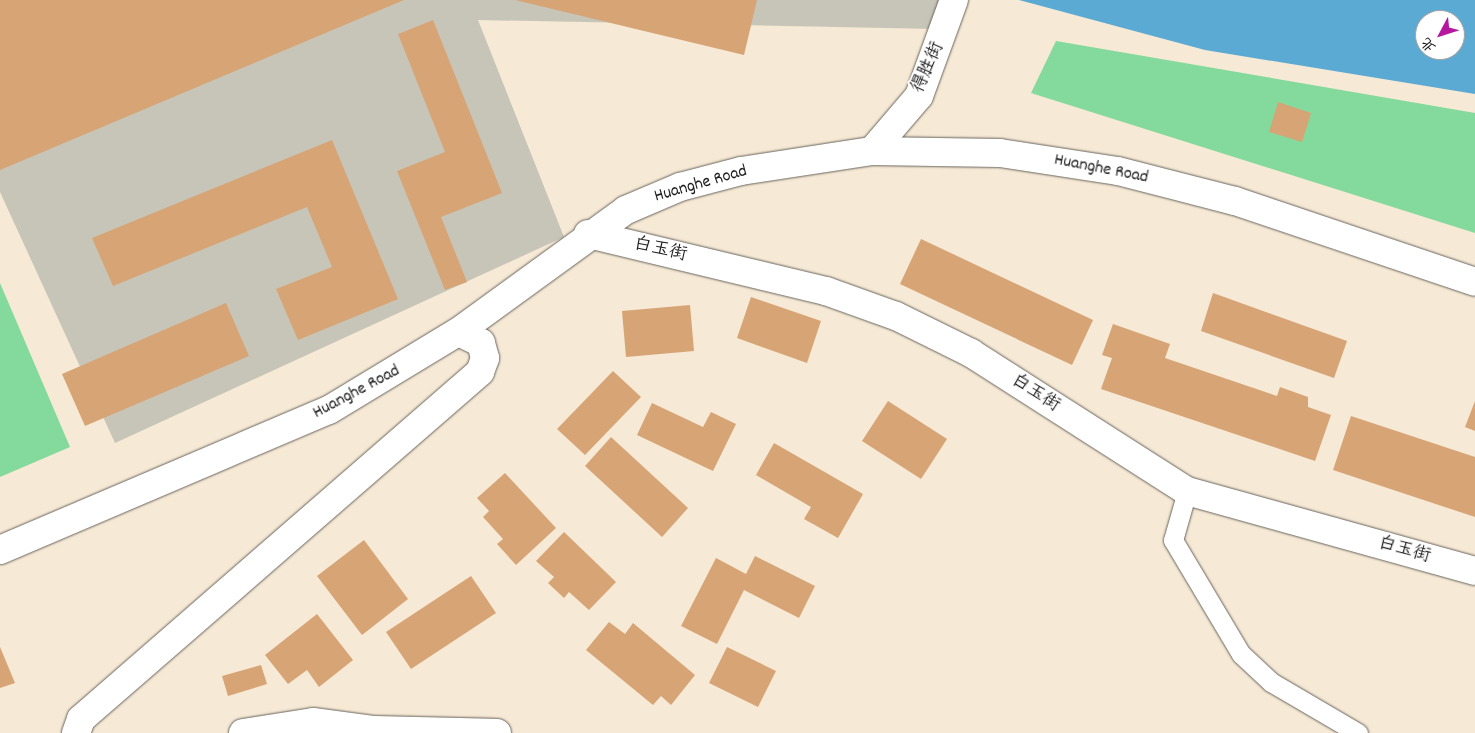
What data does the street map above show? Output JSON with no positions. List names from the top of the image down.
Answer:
{
  "streets": {
    "street": ["得胜街", "Huanghe Road", "白玉街"]
  },
  "crossings": [
    ["得胜街", "Huanghe Road"],
    ["Huanghe Road", "白玉街"]
  ],
  "north": "bottom left"
}
